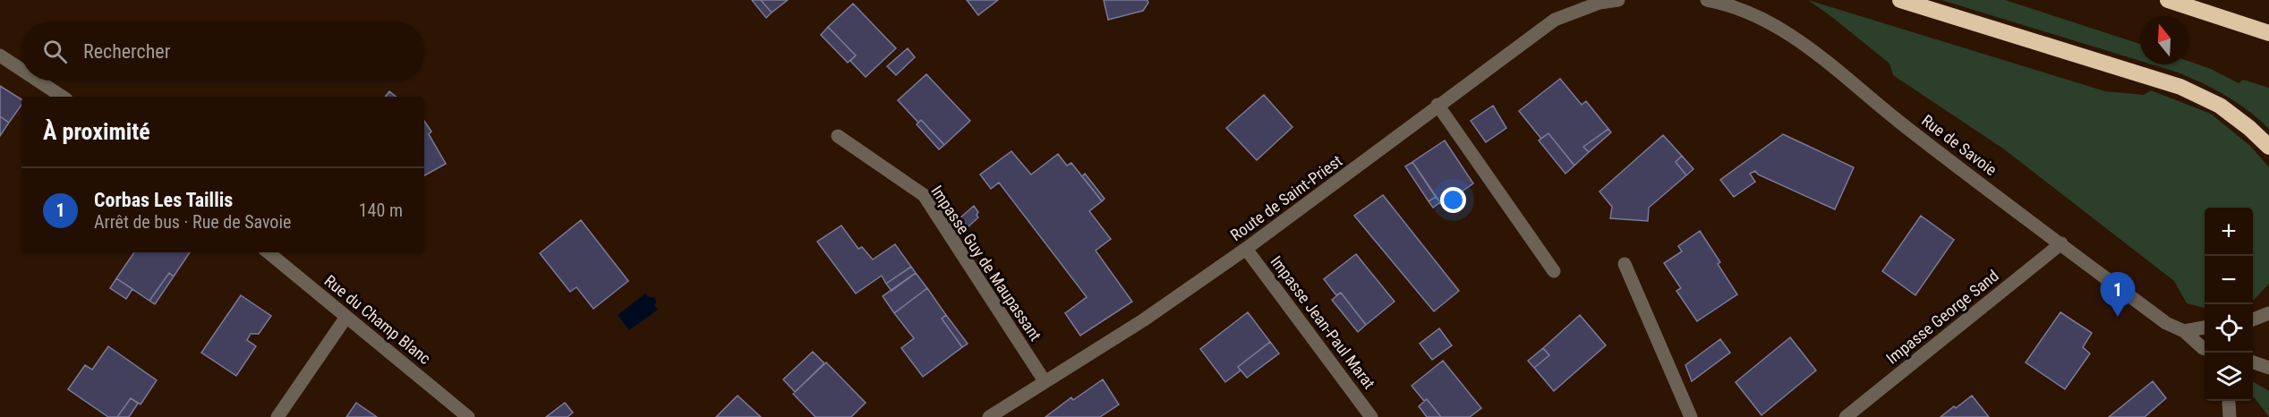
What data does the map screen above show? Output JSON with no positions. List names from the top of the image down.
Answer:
{
  "streets": {
    "street": [
      "Rue de Savoie",
      "Route de Saint-Priest",
      "Impasse Guy de Maupassant",
      "Impasse George Sand",
      "Rue du Champ Blanc",
      "Impasse Jean-Paul Marat"
    ]
  },
  "crossings": [
    ["Rue de Savoie", "Impasse George Sand"],
    ["Route de Saint-Priest", "Impasse Guy de Maupassant"],
    ["Route de Saint-Priest", "Impasse Jean-Paul Marat"]
  ],
  "north": "top",
  "page": {
    "search": "Rechercher",
    "heading": "À proximité",
    "list": [
      {
        "mark": "1",
        "name": "Corbas Les Taillis",
        "note": "Arrêt de bus · Rue de Savoie",
        "value": "140 m"
      }
    ],
    "map_buttons": ["+", "−"],
    "pins": "1"
  }
}
